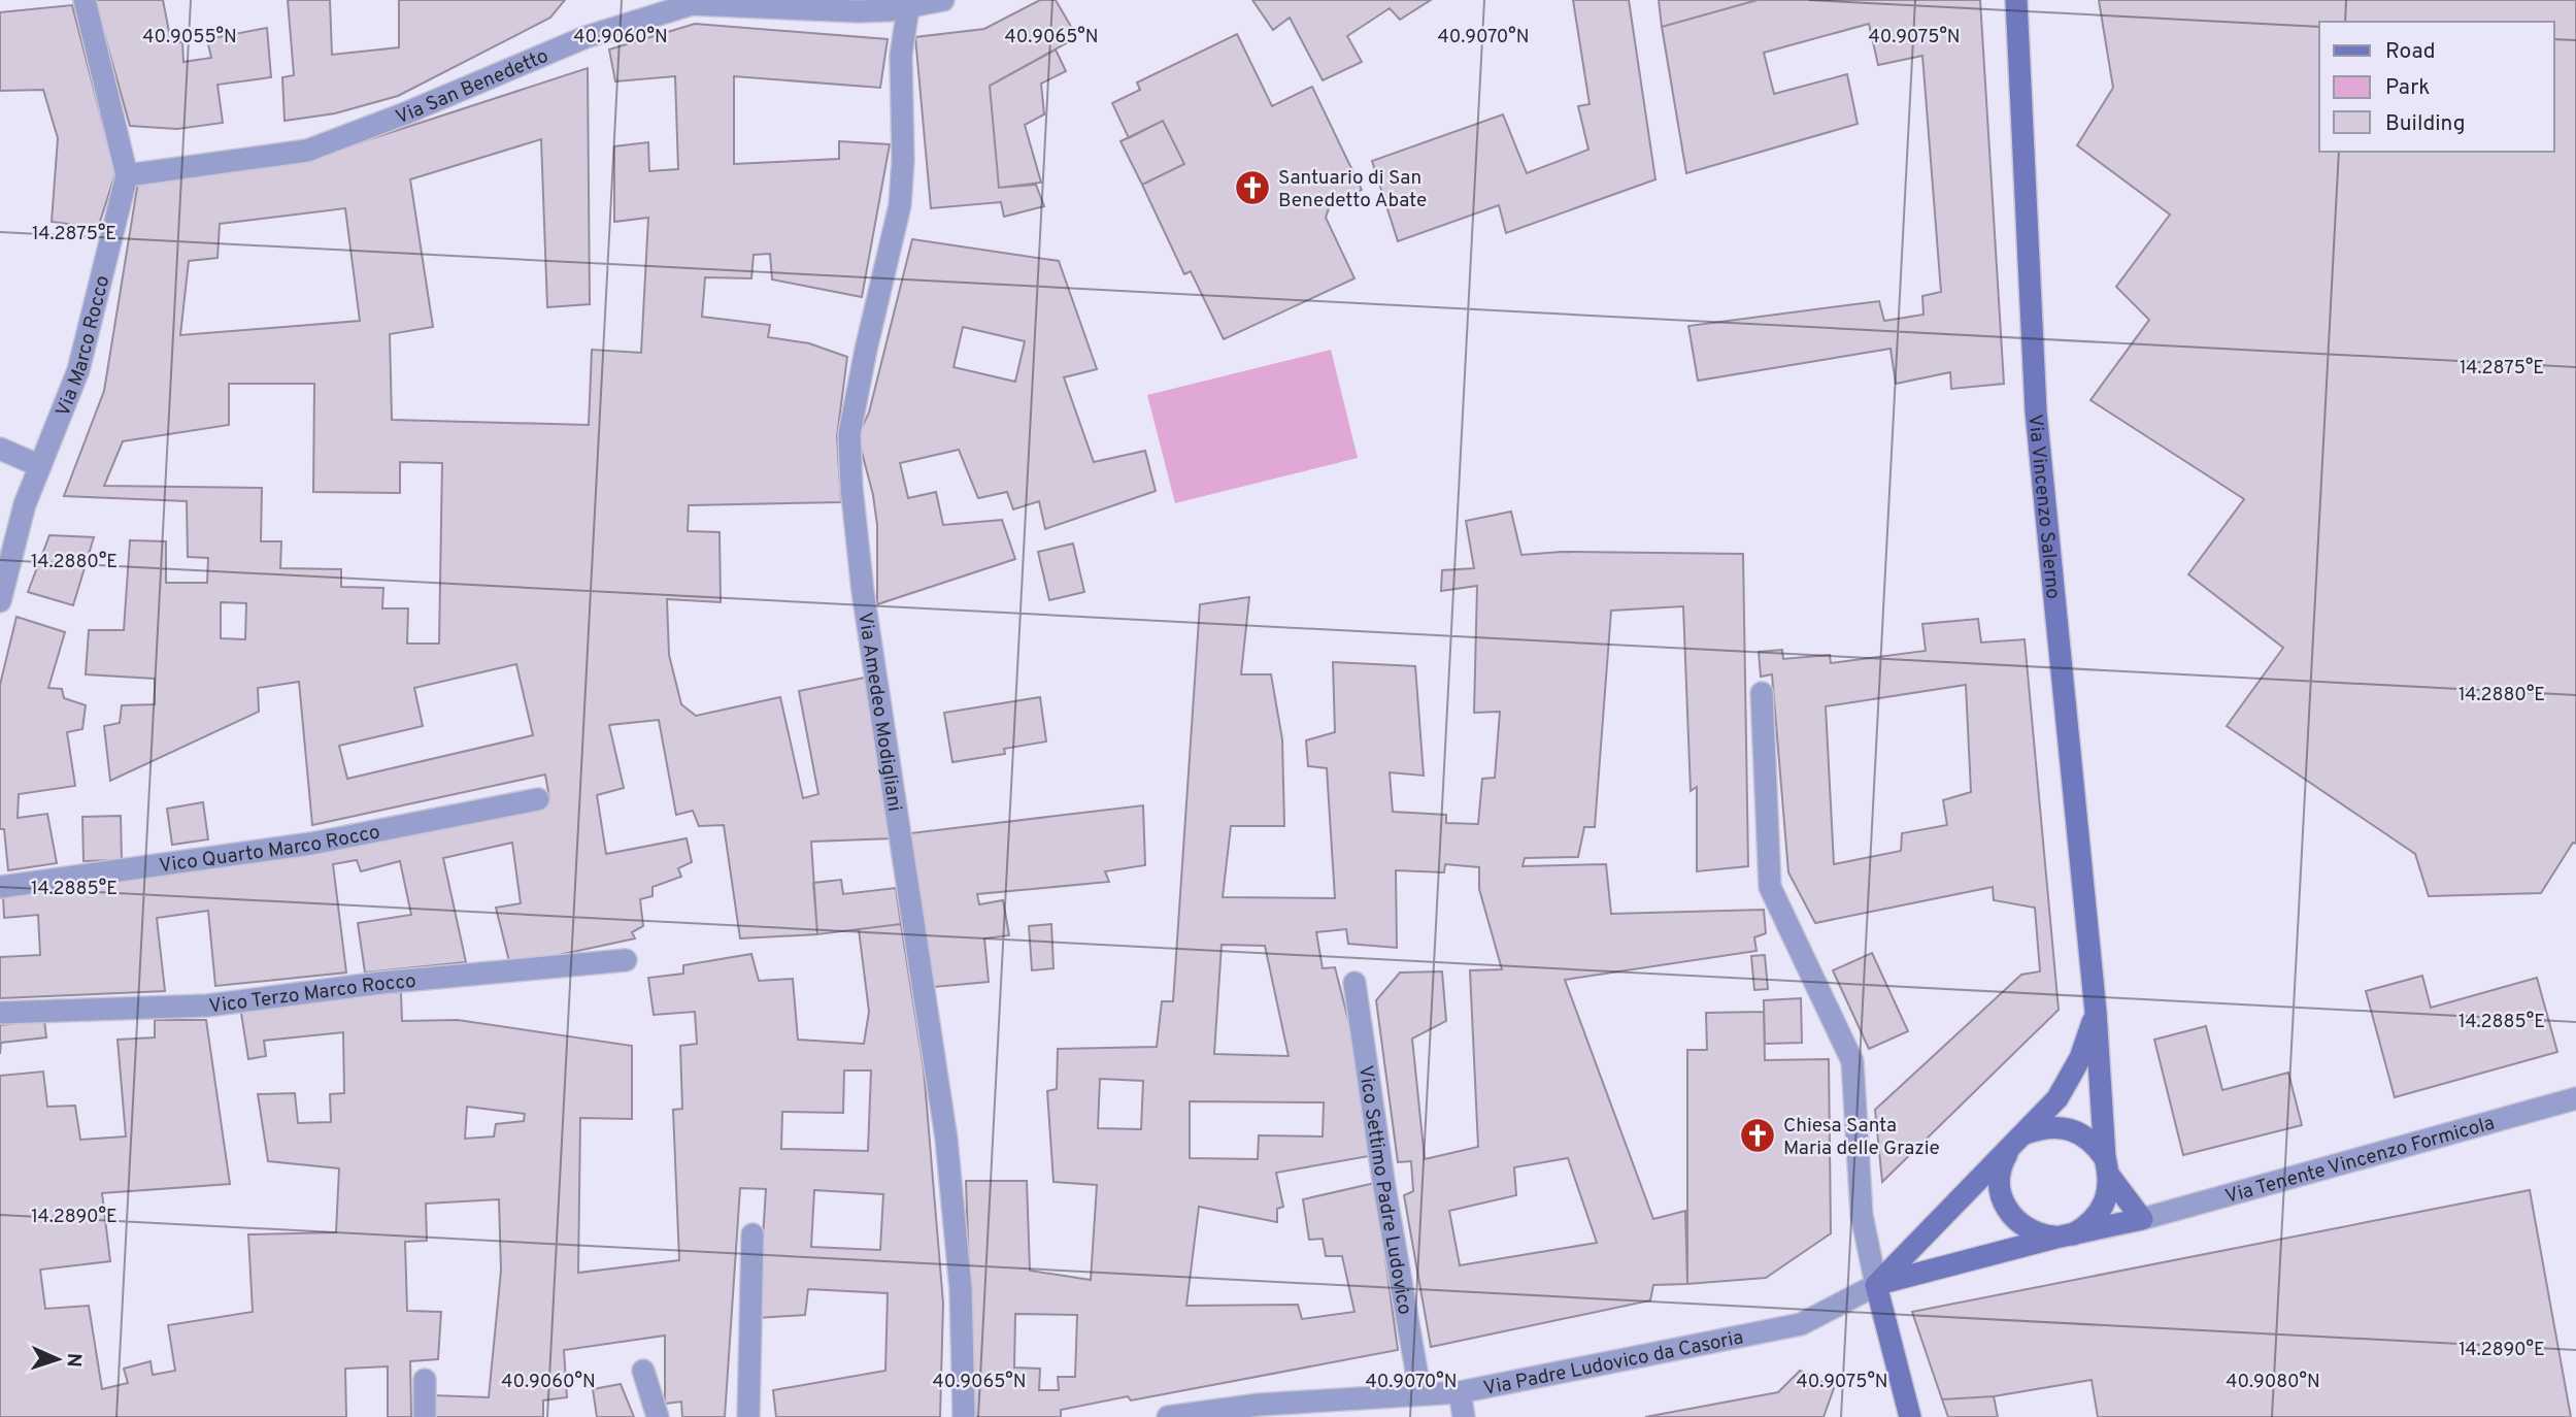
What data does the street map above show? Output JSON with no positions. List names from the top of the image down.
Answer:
{
  "streets": {
    "street": [
      "Via San Benedetto",
      "Via Marco Rocco",
      "Via Vincenzo Salerno",
      "Via Amedeo Modigliani",
      "Vico Quarto Marco Rocco",
      "Vico Terzo Marco Rocco",
      "Via Tenente Vincenzo Formicola",
      "Vico Settimo Padre Ludovico",
      "Via Padre Ludovico da Casoria"
    ]
  },
  "crossings": [
    ["Via San Benedetto", "Via Marco Rocco"],
    ["Via San Benedetto", "Via Amedeo Modigliani"],
    ["Vico Settimo Padre Ludovico", "Via Padre Ludovico da Casoria"]
  ],
  "places": {
    "church": ["Santuario di San Benedetto Abate", "Chiesa Santa Maria delle Grazie"]
  },
  "legend": ["Road", "Park", "Building"],
  "north": "right",
  "coordinates": [
    "40.9055°N",
    "40.9060°N",
    "40.9065°N",
    "40.9070°N",
    "40.9075°N",
    "14.2875°E",
    "14.2880°E",
    "14.2885°E",
    "14.2890°E",
    "40.9080°N"
  ]
}
